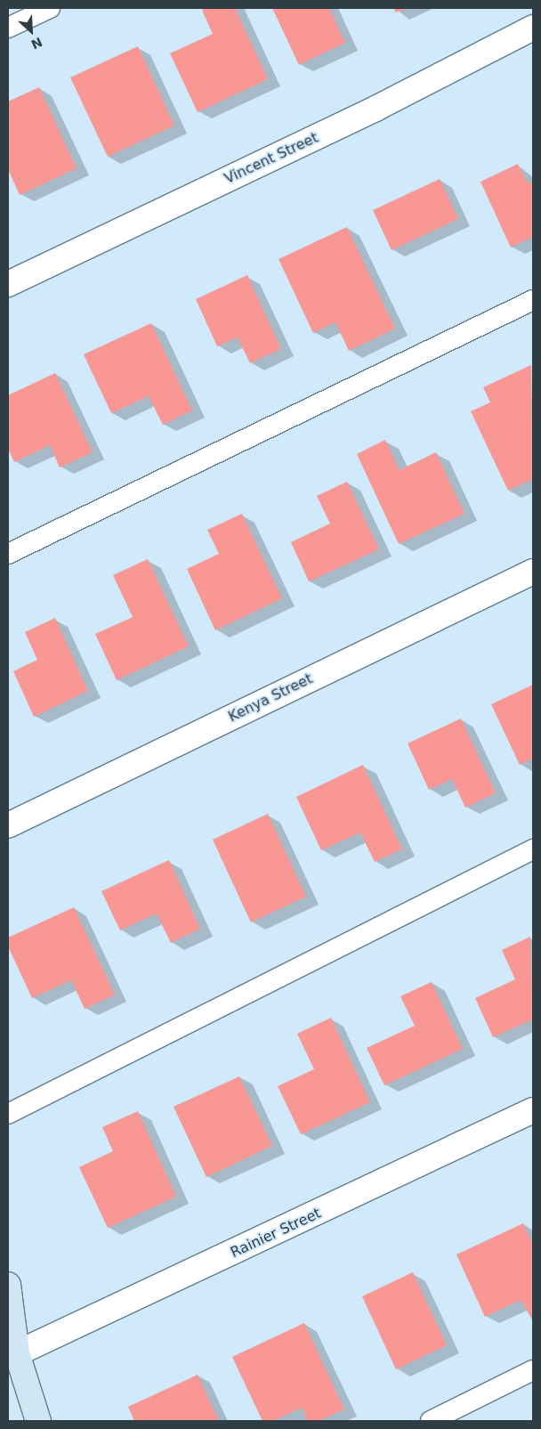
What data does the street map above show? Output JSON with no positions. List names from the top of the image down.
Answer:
{
  "streets": {
    "street": ["Vincent Street", "Kenya Street", "Rainier Street"]
  },
  "north": "bottom right"
}
